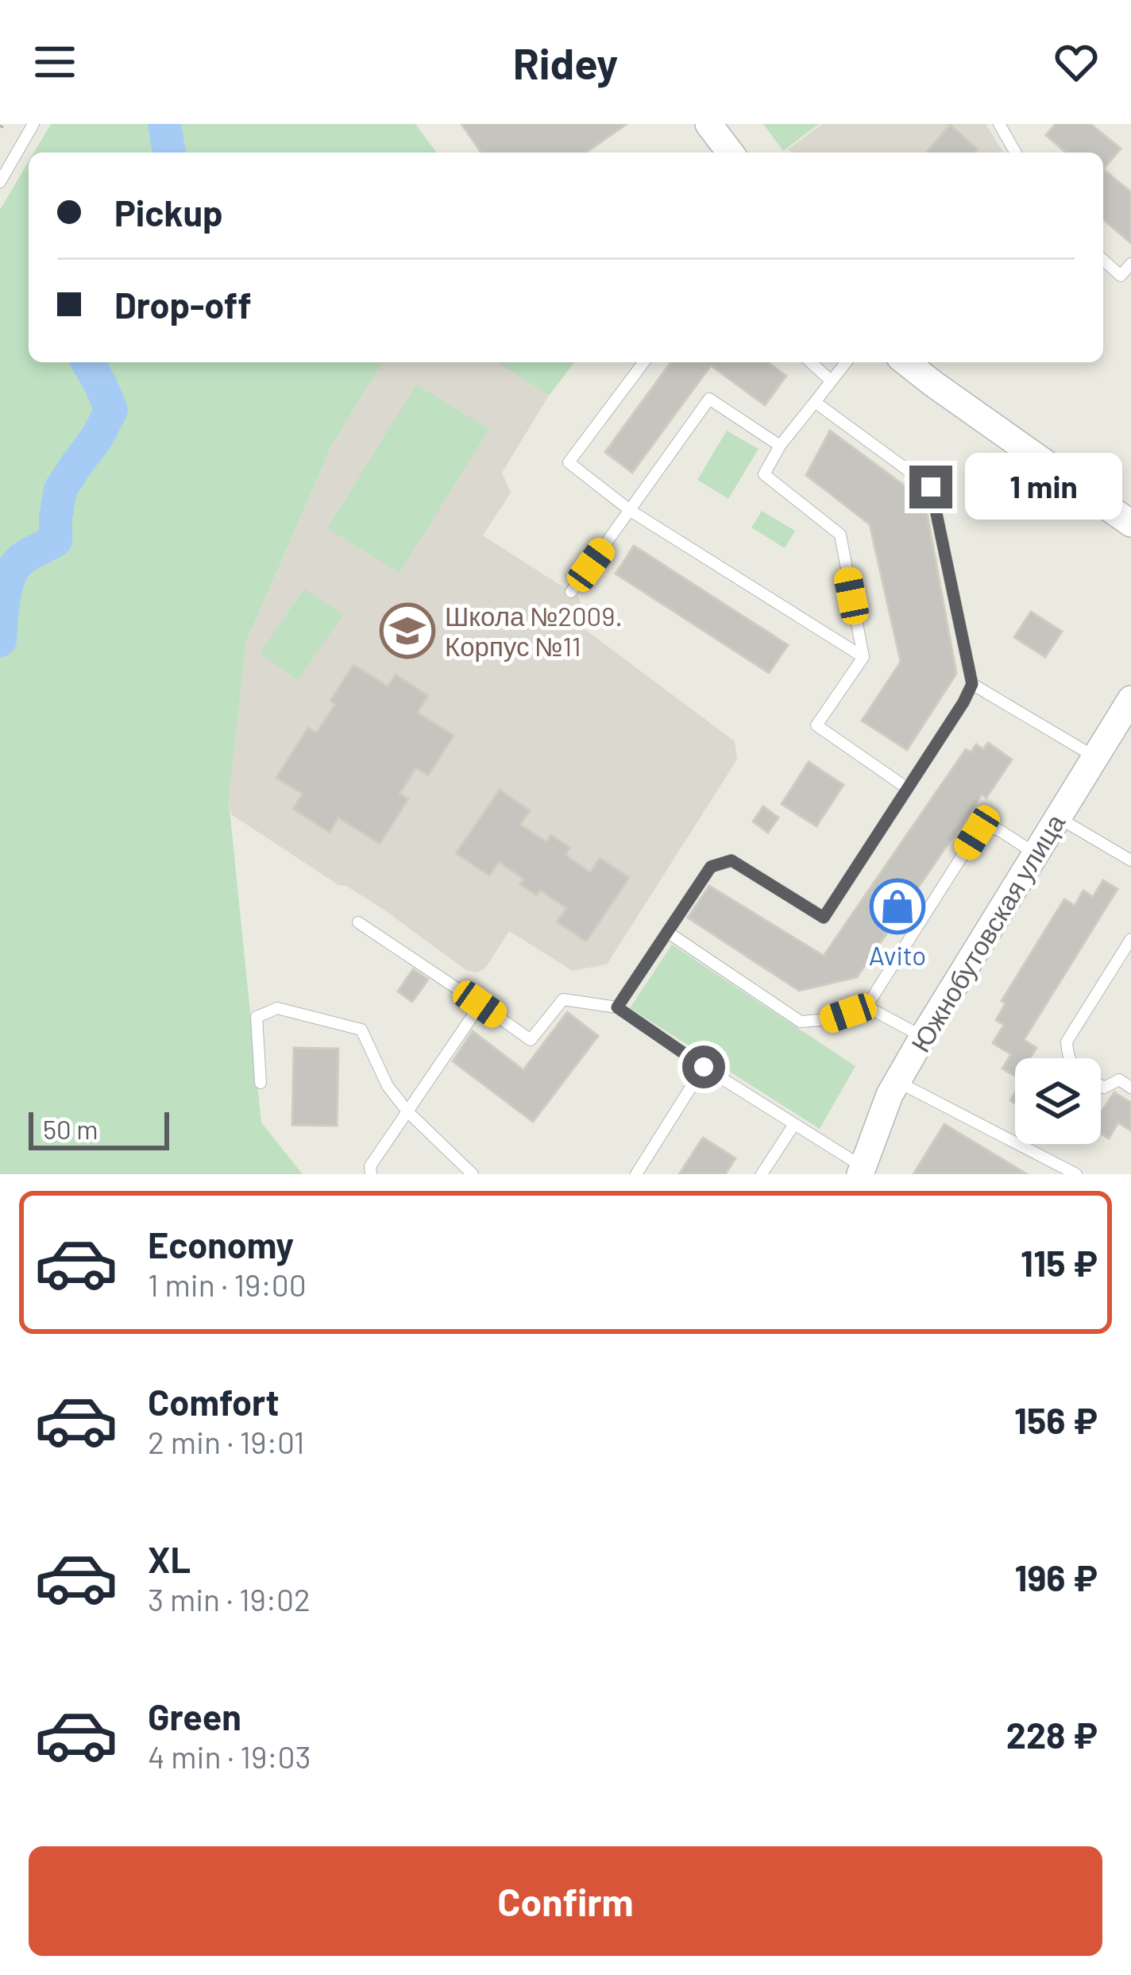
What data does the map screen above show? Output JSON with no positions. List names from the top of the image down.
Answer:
{
  "streets": {
    "street": ["Южнобутовская улица"]
  },
  "places": {
    "school or university": ["Школа №2009. Корпус №11"],
    "shop": ["Avito"]
  },
  "scale_bar": "50 m",
  "page": {
    "header": "Ridey",
    "banner": ["Pickup", "Drop-off"],
    "bubble": "1 min",
    "scale": "50 m",
    "list": [
      {
        "name": "Economy",
        "note": "1 min · 19:00",
        "value": "115 ₽"
      },
      {
        "name": "Comfort",
        "note": "2 min · 19:01",
        "value": "156 ₽"
      },
      {
        "name": "XL",
        "note": "3 min · 19:02",
        "value": "196 ₽"
      },
      {
        "name": "Green",
        "note": "4 min · 19:03",
        "value": "228 ₽"
      }
    ],
    "buttons": "Confirm"
  }
}
